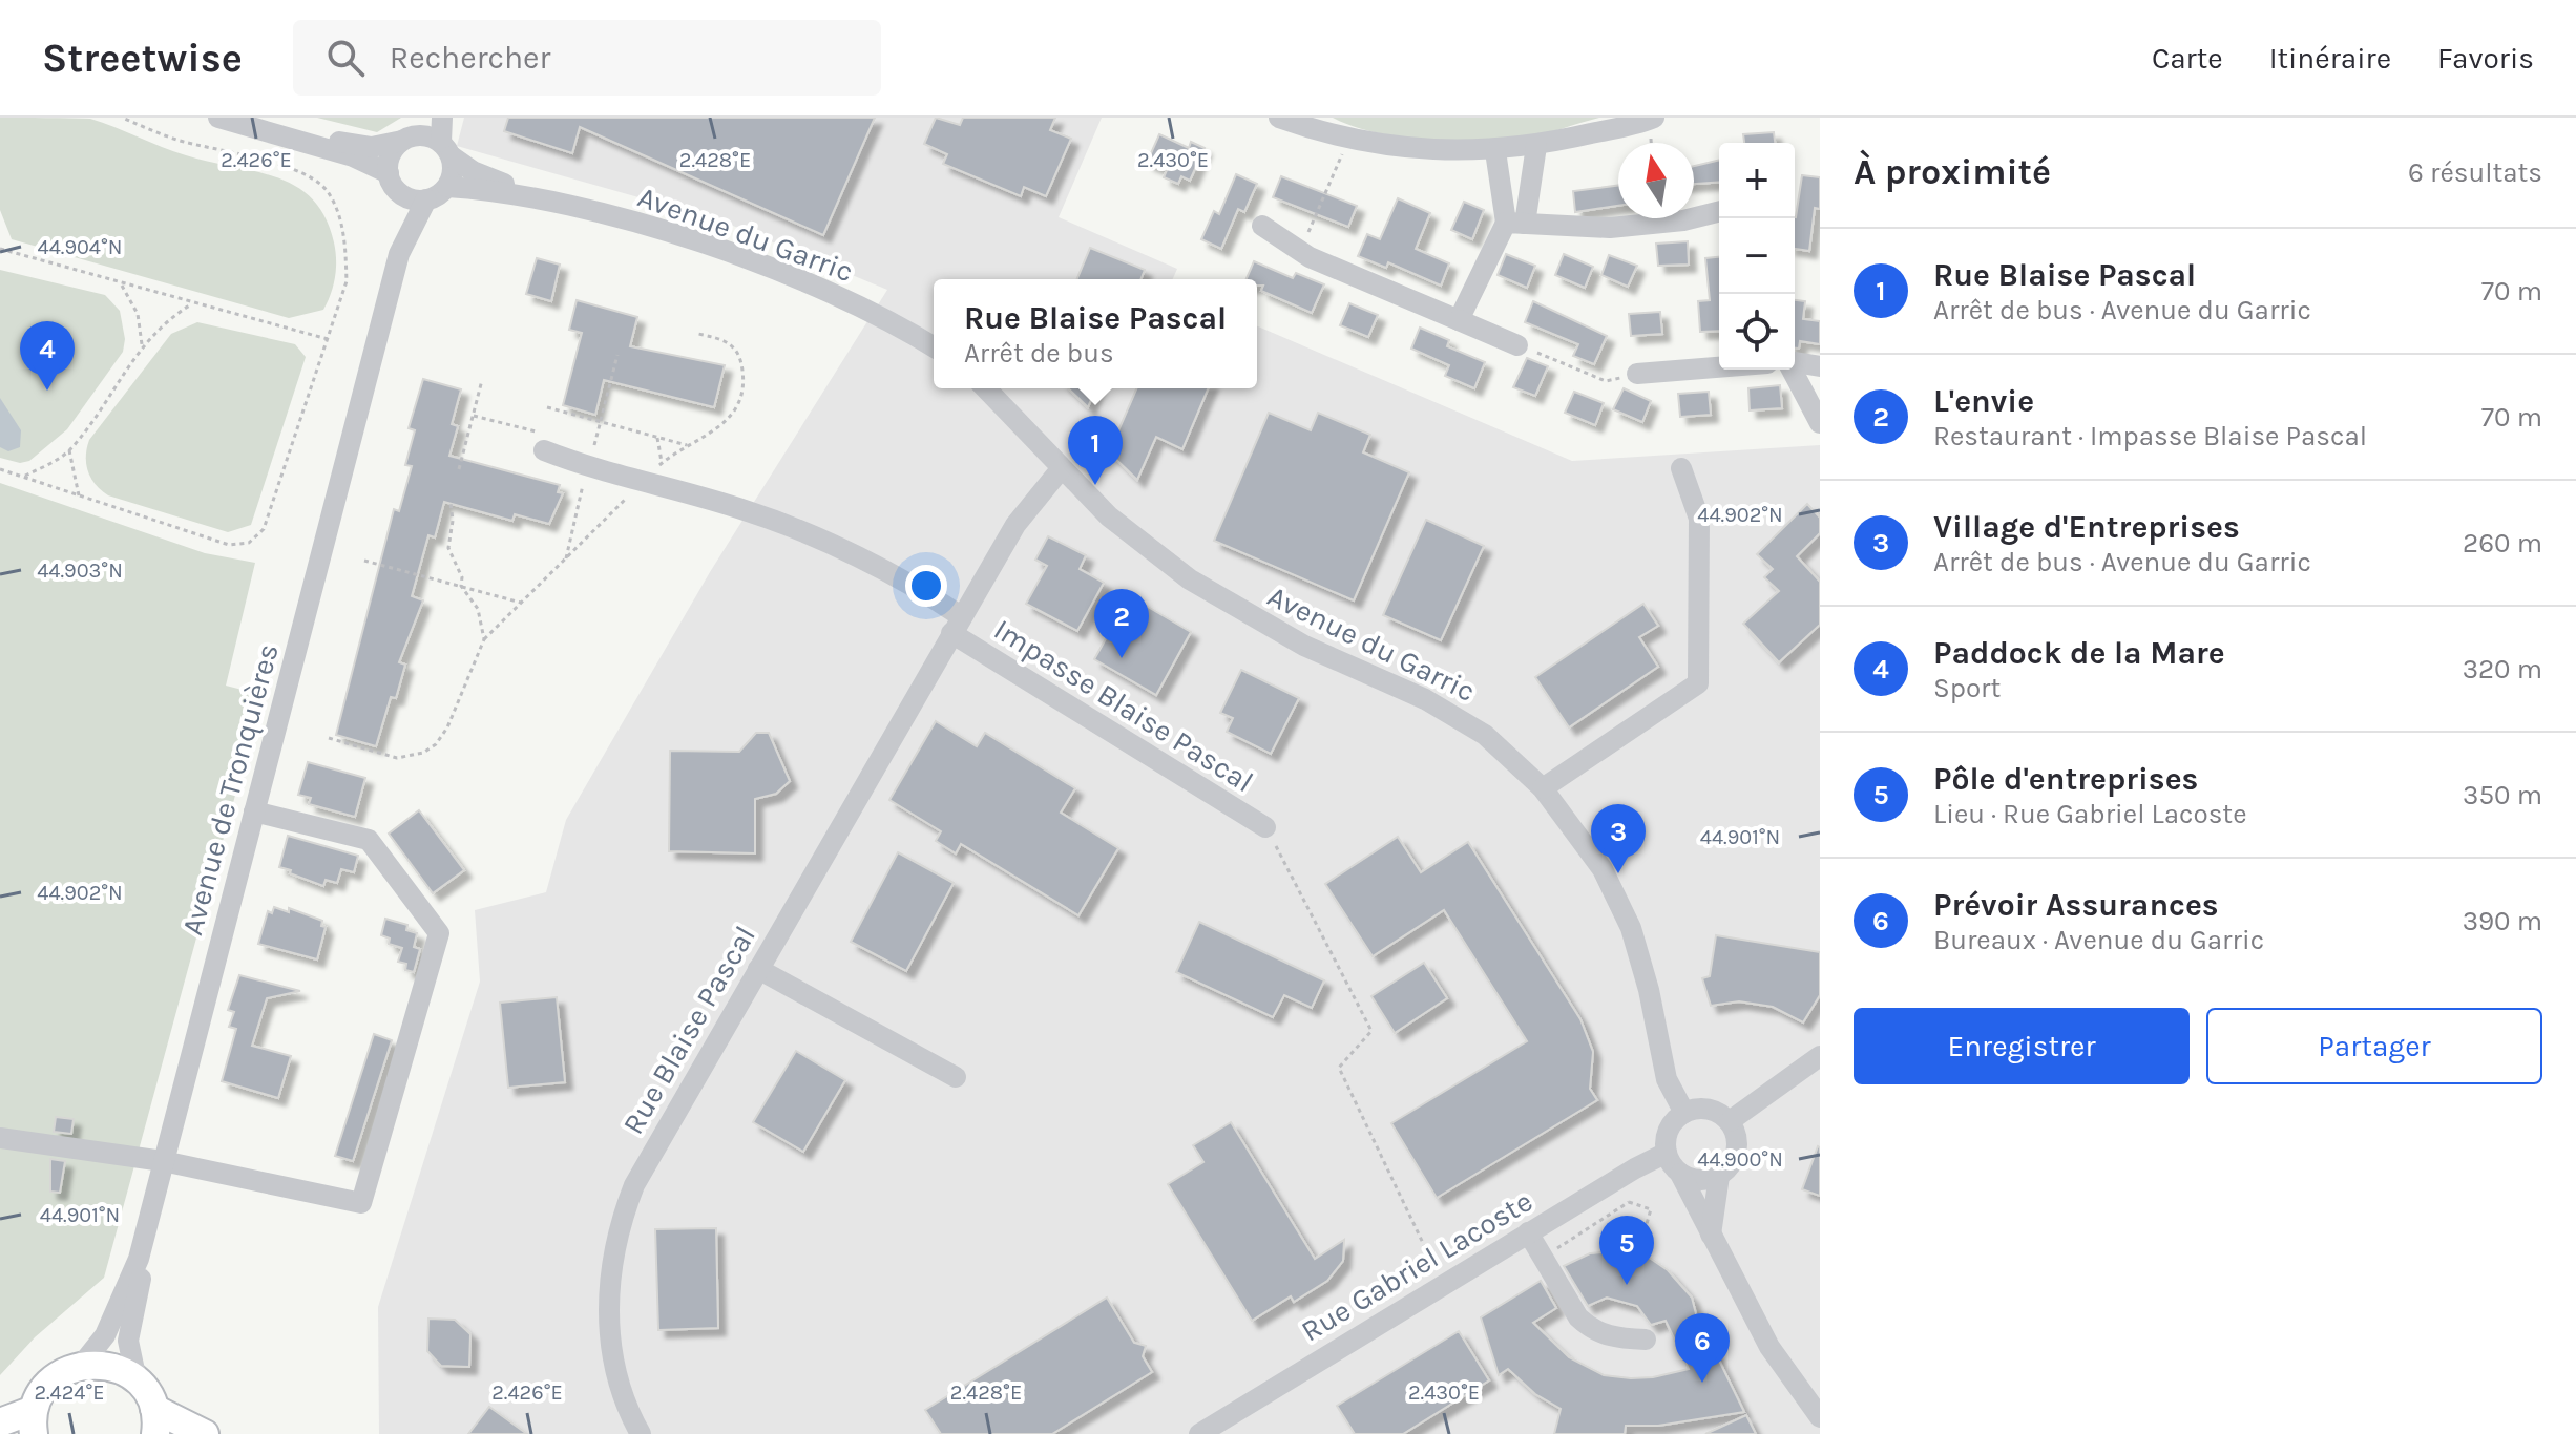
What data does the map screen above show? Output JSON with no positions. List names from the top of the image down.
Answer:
{
  "streets": {
    "street": [
      "Avenue du Garric",
      "Impasse Blaise Pascal",
      "Avenue de Tronquières",
      "Rue Blaise Pascal",
      "Rue Gabriel Lacoste"
    ]
  },
  "crossings": [
    ["Avenue du Garric", "Avenue de Tronquières"],
    ["Avenue du Garric", "Rue Blaise Pascal"],
    ["Avenue du Garric", "Rue Gabriel Lacoste"],
    ["Impasse Blaise Pascal", "Rue Blaise Pascal"]
  ],
  "north": "top",
  "page": {
    "header": "Streetwise",
    "search": "Rechercher",
    "nav": ["Carte", "Itinéraire", "Favoris"],
    "heading": ["À proximité", "6 résultats"],
    "map_buttons": ["+", "−"],
    "list": [
      {
        "mark": "1",
        "name": "Rue Blaise Pascal",
        "note": "Arrêt de bus · Avenue du Garric",
        "value": "70 m"
      },
      {
        "mark": "2",
        "name": "L'envie",
        "note": "Restaurant · Impasse Blaise Pascal",
        "value": "70 m"
      },
      {
        "mark": "3",
        "name": "Village d'Entreprises",
        "note": "Arrêt de bus · Avenue du Garric",
        "value": "260 m"
      },
      {
        "mark": "4",
        "name": "Paddock de la Mare",
        "note": "Sport",
        "value": "320 m"
      },
      {
        "mark": "5",
        "name": "Pôle d'entreprises",
        "note": "Lieu · Rue Gabriel Lacoste",
        "value": "350 m"
      },
      {
        "mark": "6",
        "name": "Prévoir Assurances",
        "note": "Bureaux · Avenue du Garric",
        "value": "390 m"
      }
    ],
    "popup": ["Rue Blaise Pascal", "Arrêt de bus"],
    "pins": [
      "4",
      "1",
      "2",
      "3",
      "5",
      "6"
    ],
    "buttons": ["Enregistrer", "Partager"]
  },
  "coordinates": [
    "2.426°E",
    "2.428°E",
    "2.430°E",
    "44.904°N",
    "44.902°N",
    "44.903°N",
    "44.901°N",
    "44.900°N",
    "2.424°E"
  ]
}
